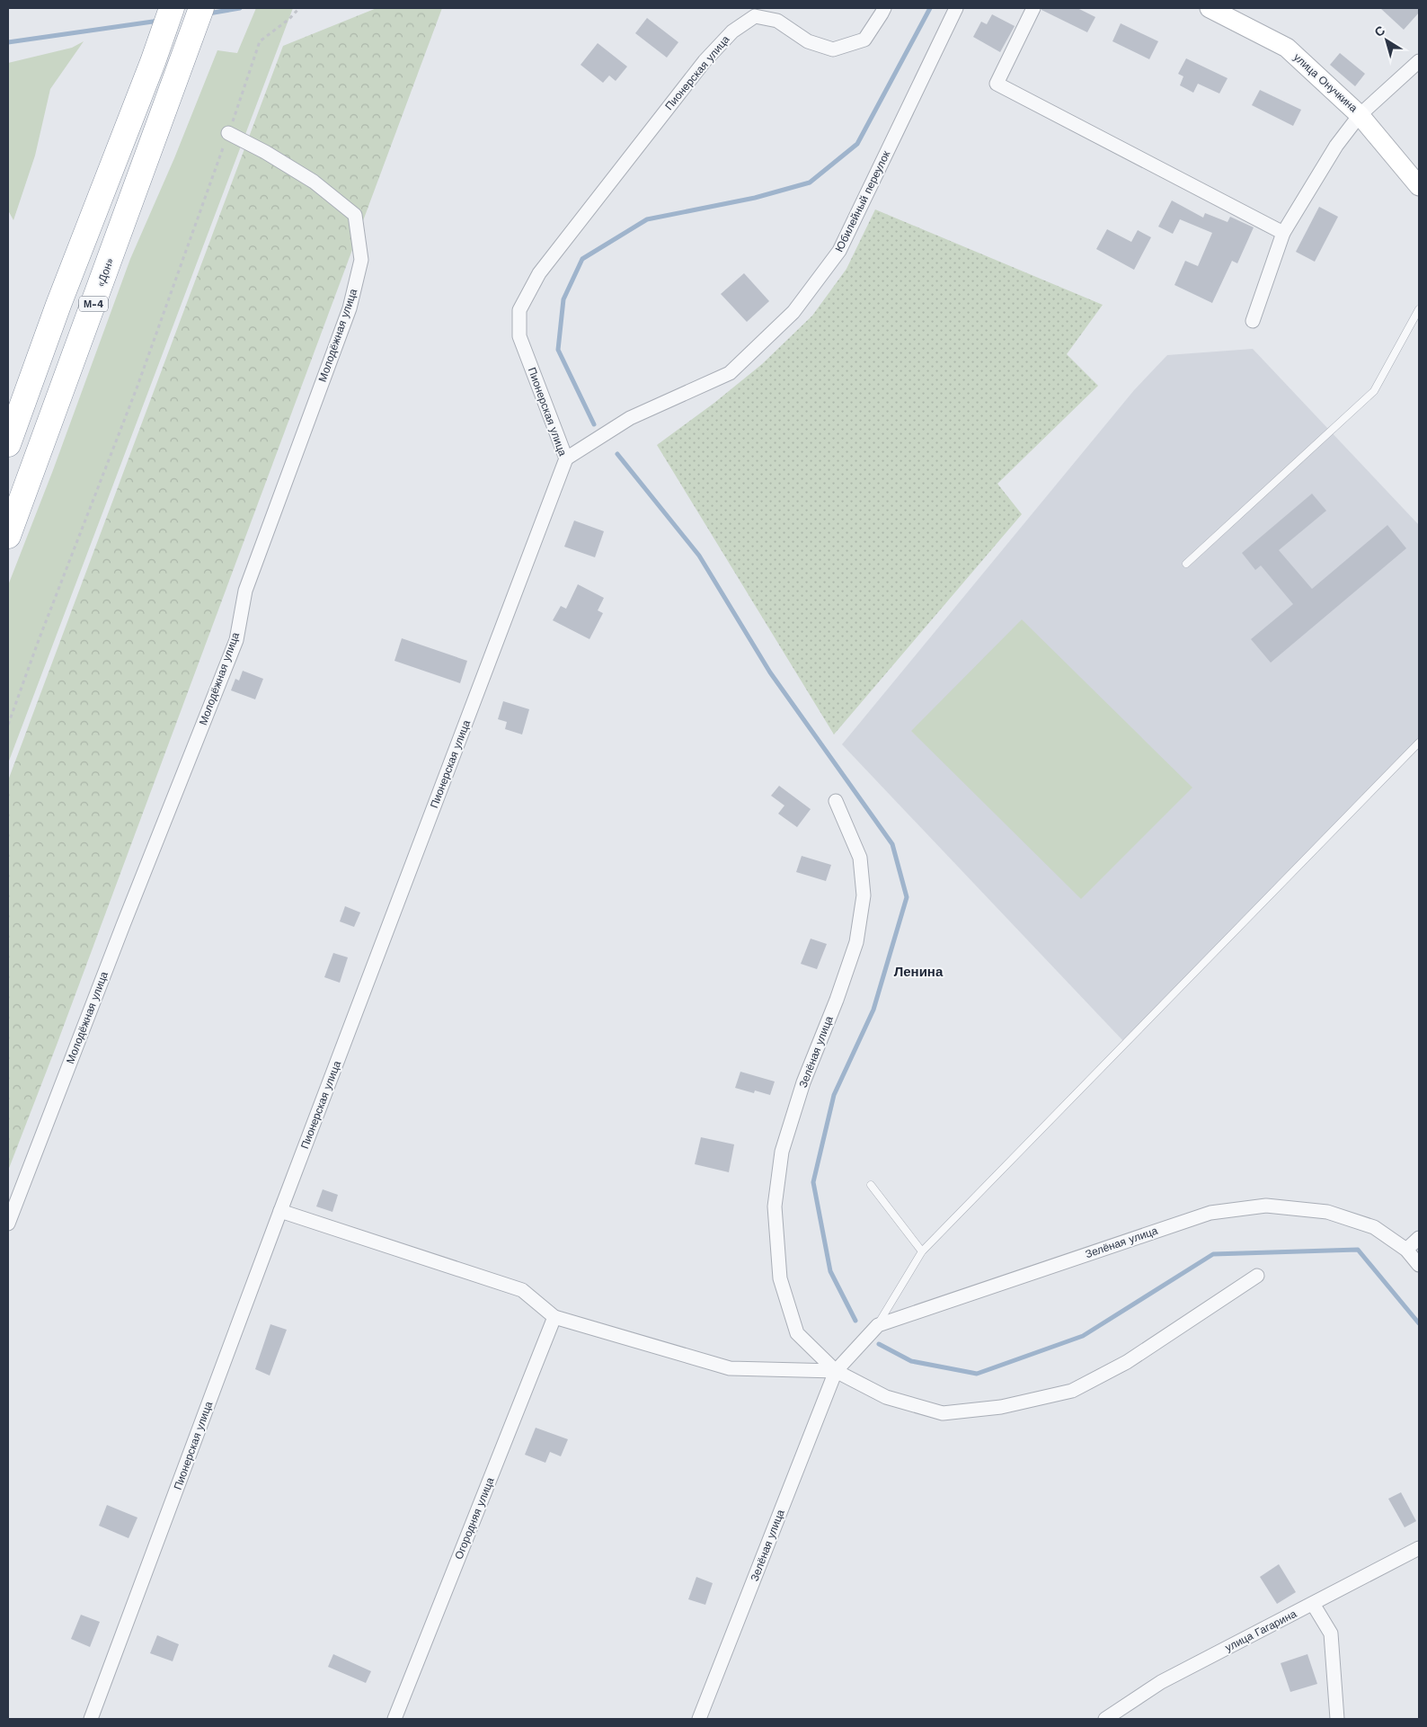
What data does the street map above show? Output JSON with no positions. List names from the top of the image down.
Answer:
{
  "streets": {
    "highway": ["«Дон»", "М-4"],
    "street": [
      "Пионерская улица",
      "улица Онучкина",
      "Юбилейный переулок",
      "Молодёжная улица",
      "Зелёная улица",
      "Огородняя улица",
      "улица Гагарина"
    ]
  },
  "crossings": [
    ["Пионерская улица", "Юбилейный переулок"]
  ],
  "districts": ["Ленина"],
  "north": "top left"
}
